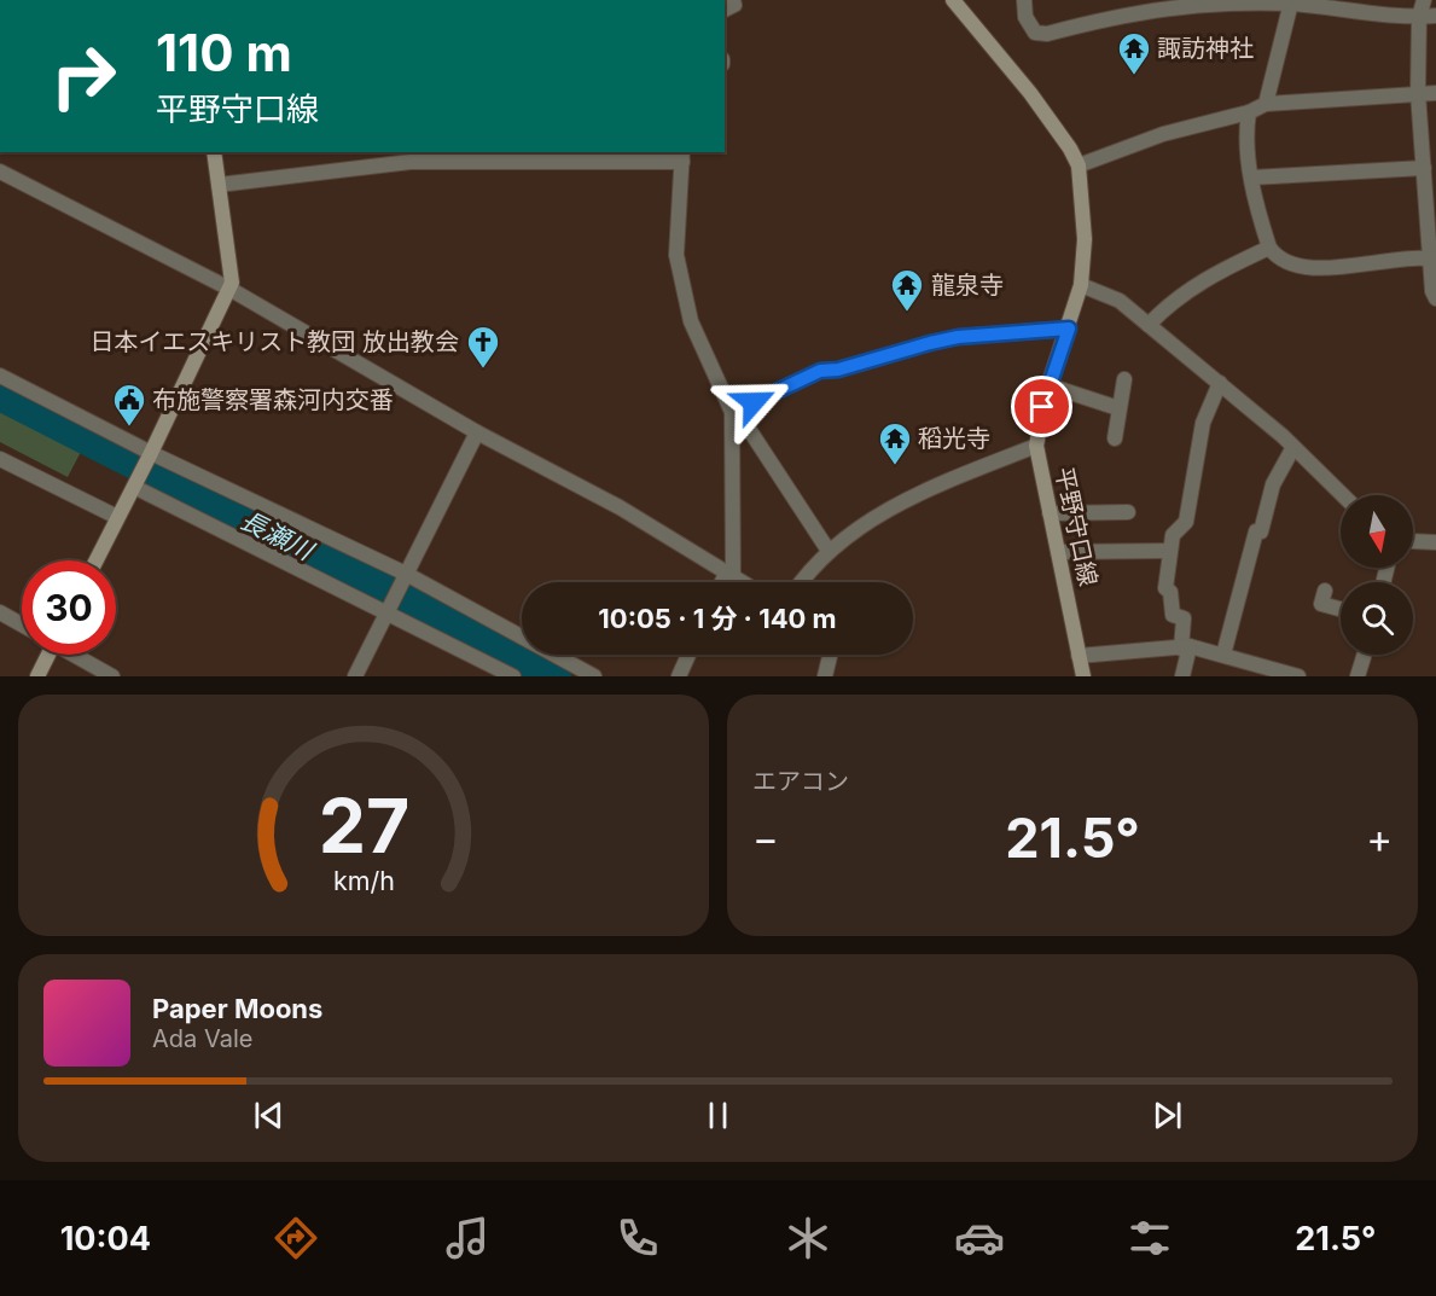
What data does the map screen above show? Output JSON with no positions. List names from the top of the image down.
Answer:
{
  "streets": {
    "main road": ["平野守口線"]
  },
  "water": ["長瀬川"],
  "places": {
    "temple": ["諏訪神社", "龍泉寺", "稻光寺"],
    "church": ["日本イエスキリスト教団 放出教会"],
    "public building": ["布施警察署森河内交番"]
  },
  "north": "bottom",
  "page": {
    "turn": ["110 m", "平野守口線"],
    "limit": "30",
    "trip": "10:05 · 1 分 · 140 m",
    "tile": "エアコン",
    "heat": ["−", "21.5°", "+"],
    "song": ["Paper Moons", "Ada Vale"],
    "tabs": ["10:04", "21.5°"],
    "gauge": ["27", "km/h"]
  }
}
